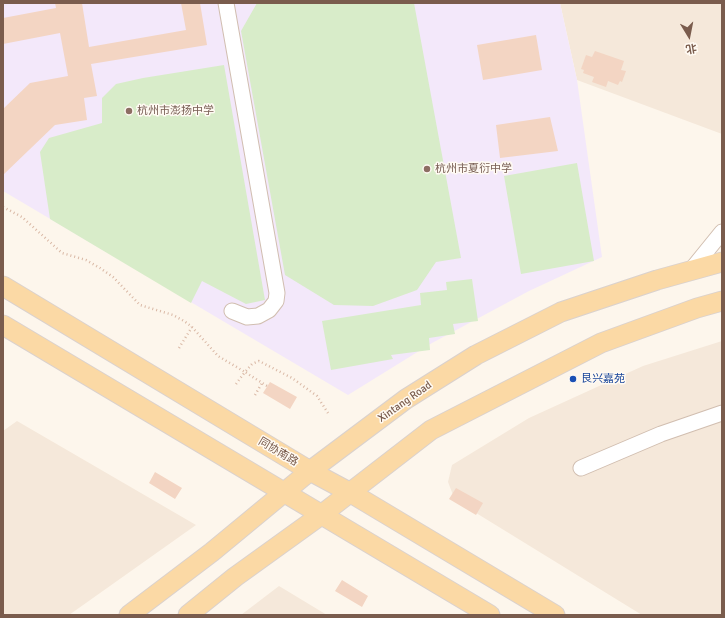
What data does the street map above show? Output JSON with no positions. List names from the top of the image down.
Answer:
{
  "streets": {
    "main road": ["Xintang Road", "同协南路"]
  },
  "crossings": [
    ["Xintang Road", "同协南路"]
  ],
  "places": ["杭州市澎扬中学", "杭州市夏衍中学", "艮兴嘉苑"],
  "north": "bottom"
}
